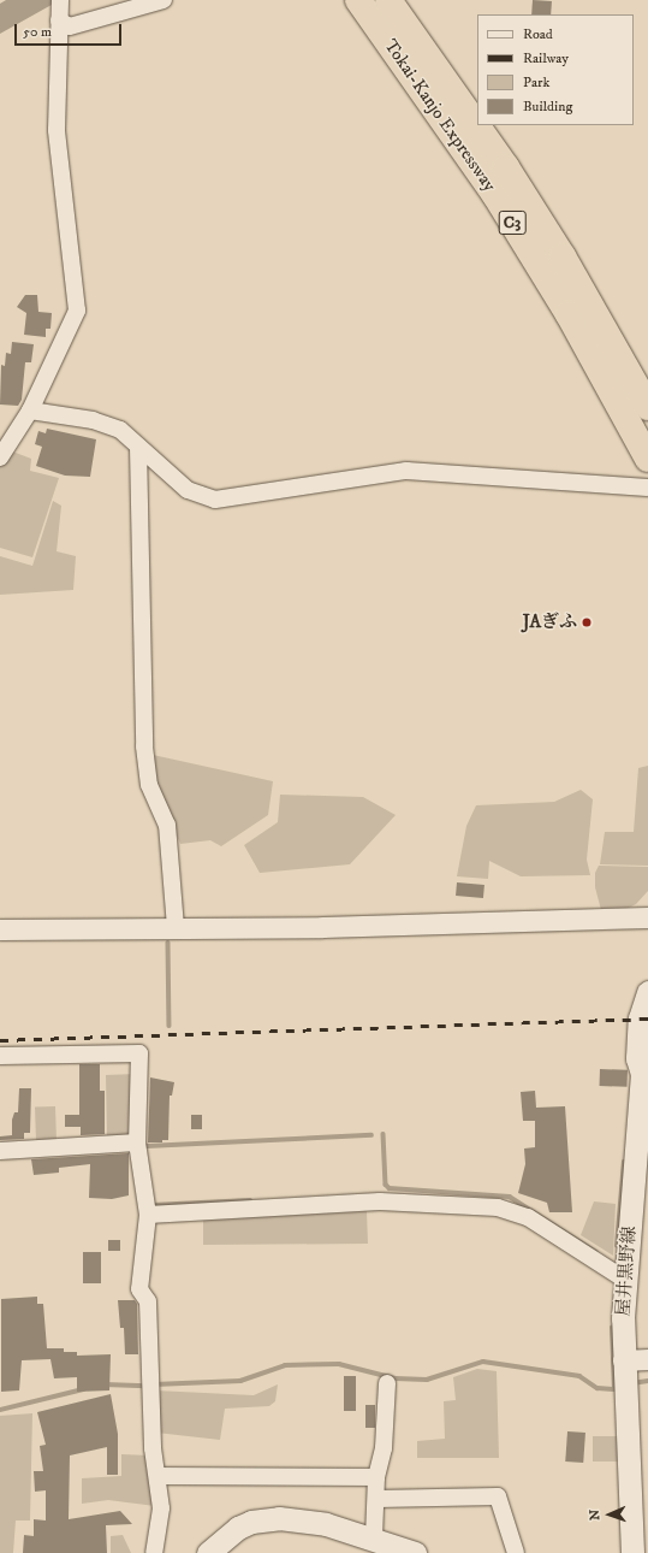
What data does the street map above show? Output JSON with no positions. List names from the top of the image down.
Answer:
{
  "streets": {
    "highway": ["Tokai-Kanjo Expressway", "C3"],
    "main road": ["屋井黒野線"]
  },
  "places": ["JAぎふ"],
  "legend": [
    "Road",
    "Railway",
    "Park",
    "Building"
  ],
  "scale_bar": "50 m",
  "north": "left"
}
